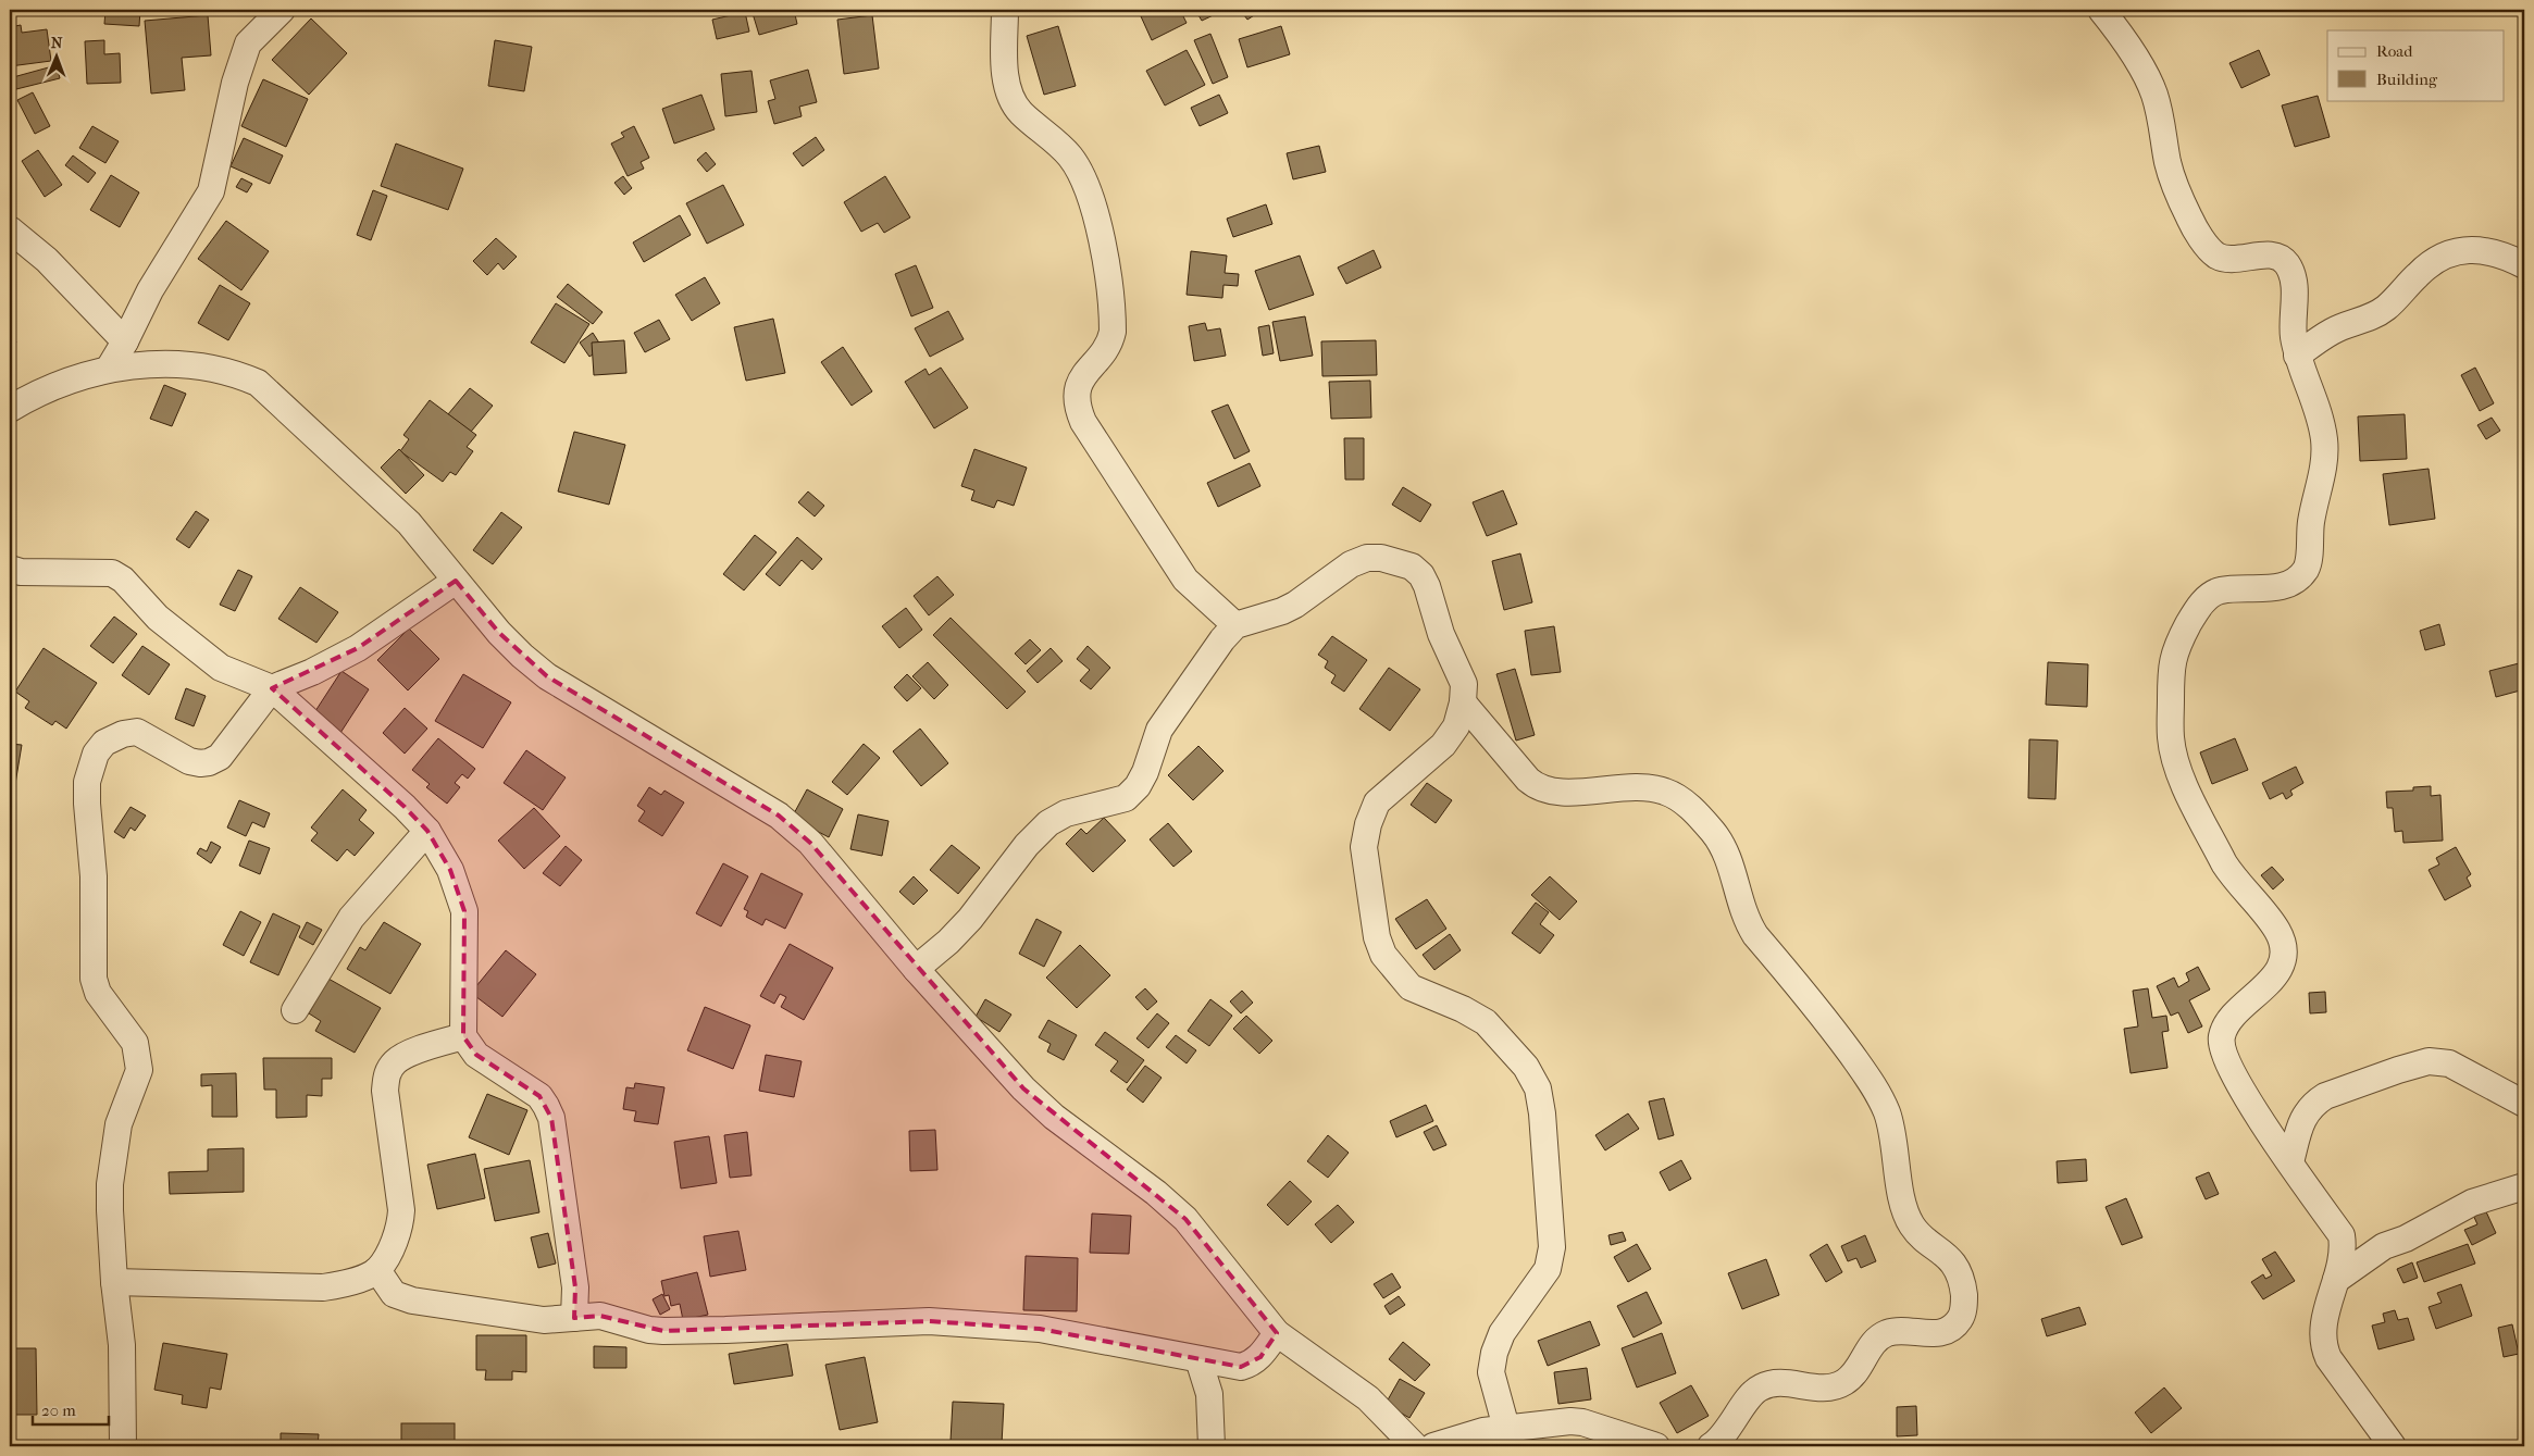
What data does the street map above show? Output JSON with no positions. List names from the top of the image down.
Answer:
{
  "legend": ["Road", "Building"],
  "scale_bar": "20 m",
  "north": "top"
}
